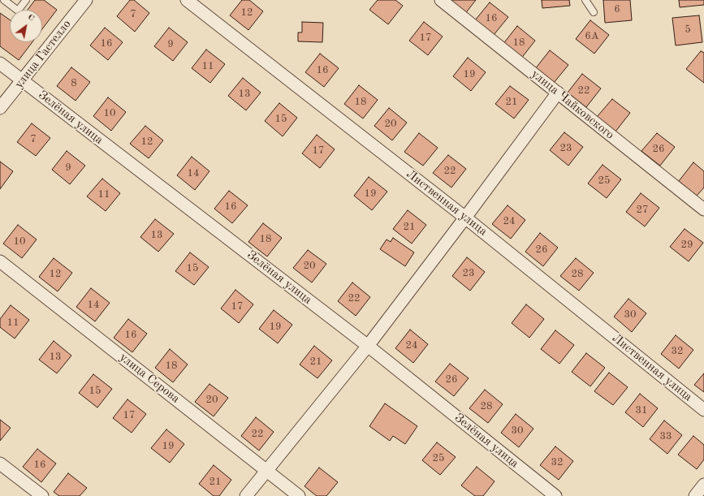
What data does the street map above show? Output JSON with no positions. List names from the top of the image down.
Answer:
{
  "streets": {
    "street": [
      "улица Гастелло",
      "улица Чайковского",
      "Зелёная улица",
      "Лиственная улица",
      "улица Серова"
    ]
  },
  "crossings": [
    ["улица Гастелло", "Зелёная улица"]
  ],
  "house_numbers": [
    "6",
    "12",
    "7",
    "16",
    "5",
    "6А",
    "17",
    "18",
    "16",
    "9",
    "11",
    "16",
    "19",
    "8",
    "22",
    "13",
    "18",
    "21",
    "10",
    "15",
    "20",
    "7",
    "12",
    "23",
    "26",
    "17",
    "9",
    "22",
    "14",
    "25",
    "19",
    "11",
    "16",
    "27",
    "24",
    "21",
    "13",
    "18",
    "10",
    "29",
    "26",
    "20",
    "15",
    "23",
    "12",
    "28",
    "22",
    "14",
    "17",
    "30",
    "11",
    "19",
    "16",
    "24",
    "32",
    "13",
    "21",
    "18",
    "26",
    "15",
    "20",
    "28",
    "31",
    "17",
    "30",
    "22",
    "33",
    "19",
    "25",
    "32",
    "16",
    "21"
  ],
  "north": "top right"
}
